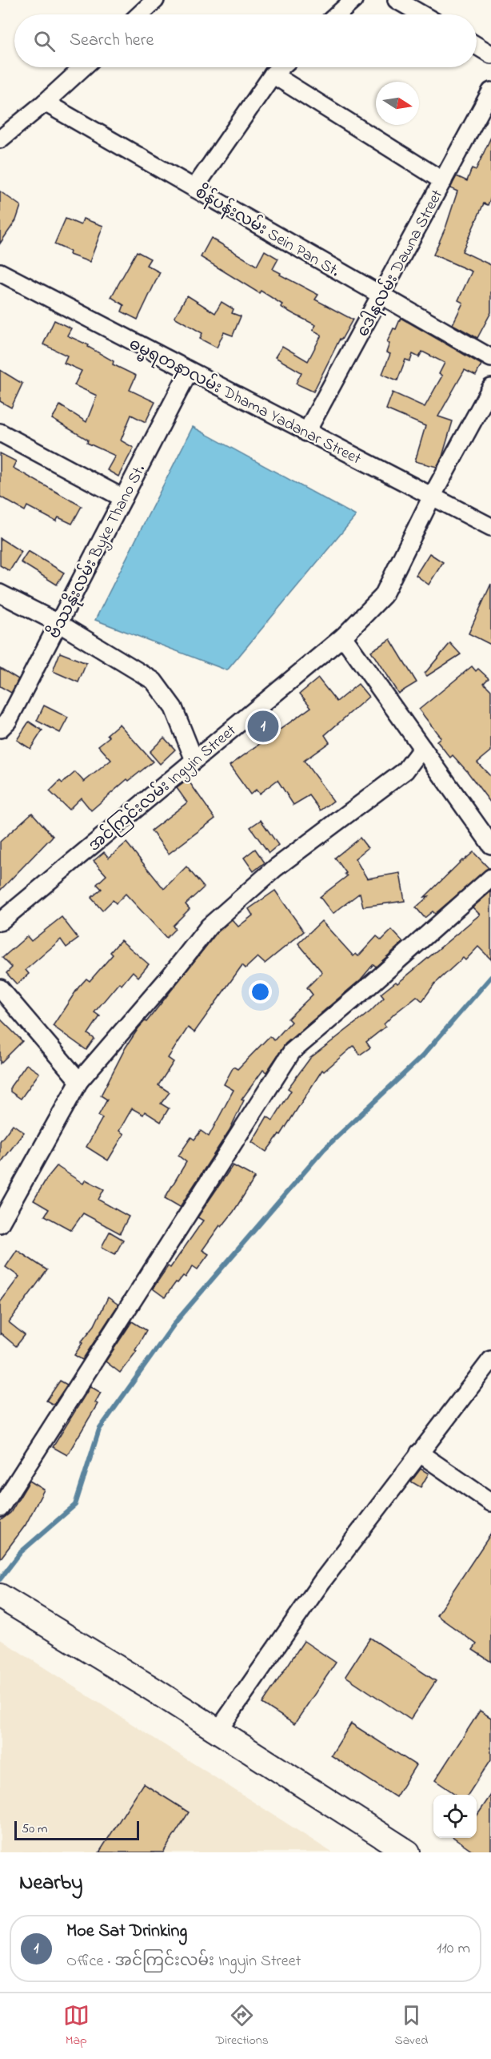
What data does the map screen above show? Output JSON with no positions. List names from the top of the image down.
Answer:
{
  "streets": {
    "street": [
      "စိန်ပန်းလမ်း Sein Pan St.",
      "ဒေါနလမ်း Dawna Street",
      "ဓမ္မရတနာလမ်း Dhama Yadanar Street",
      "ဗိဿနိုးလမ်း Byke Thano St.",
      "အင်ကြင်းလမ်း Ingyin Street"
    ]
  },
  "crossings": [
    ["စိန်ပန်းလမ်း Sein Pan St.", "ဒေါနလမ်း Dawna Street"],
    ["ဒေါနလမ်း Dawna Street", "ဓမ္မရတနာလမ်း Dhama Yadanar Street"],
    ["ဓမ္မရတနာလမ်း Dhama Yadanar Street", "ဗိဿနိုးလမ်း Byke Thano St."],
    ["ဓမ္မရတနာလမ်း Dhama Yadanar Street", "အင်ကြင်းလမ်း Ingyin Street"]
  ],
  "scale_bar": "50 m",
  "north": "right",
  "page": {
    "search": "Search here",
    "pins": "1",
    "scale": "50 m",
    "heading": "Nearby",
    "list": [
      {
        "mark": "1",
        "name": "Moe Sat Drinking",
        "note": "Office · အင်ကြင်းလမ်း Ingyin Street",
        "value": "110 m"
      }
    ],
    "nav": ["Map", "Directions", "Saved"]
  }
}
